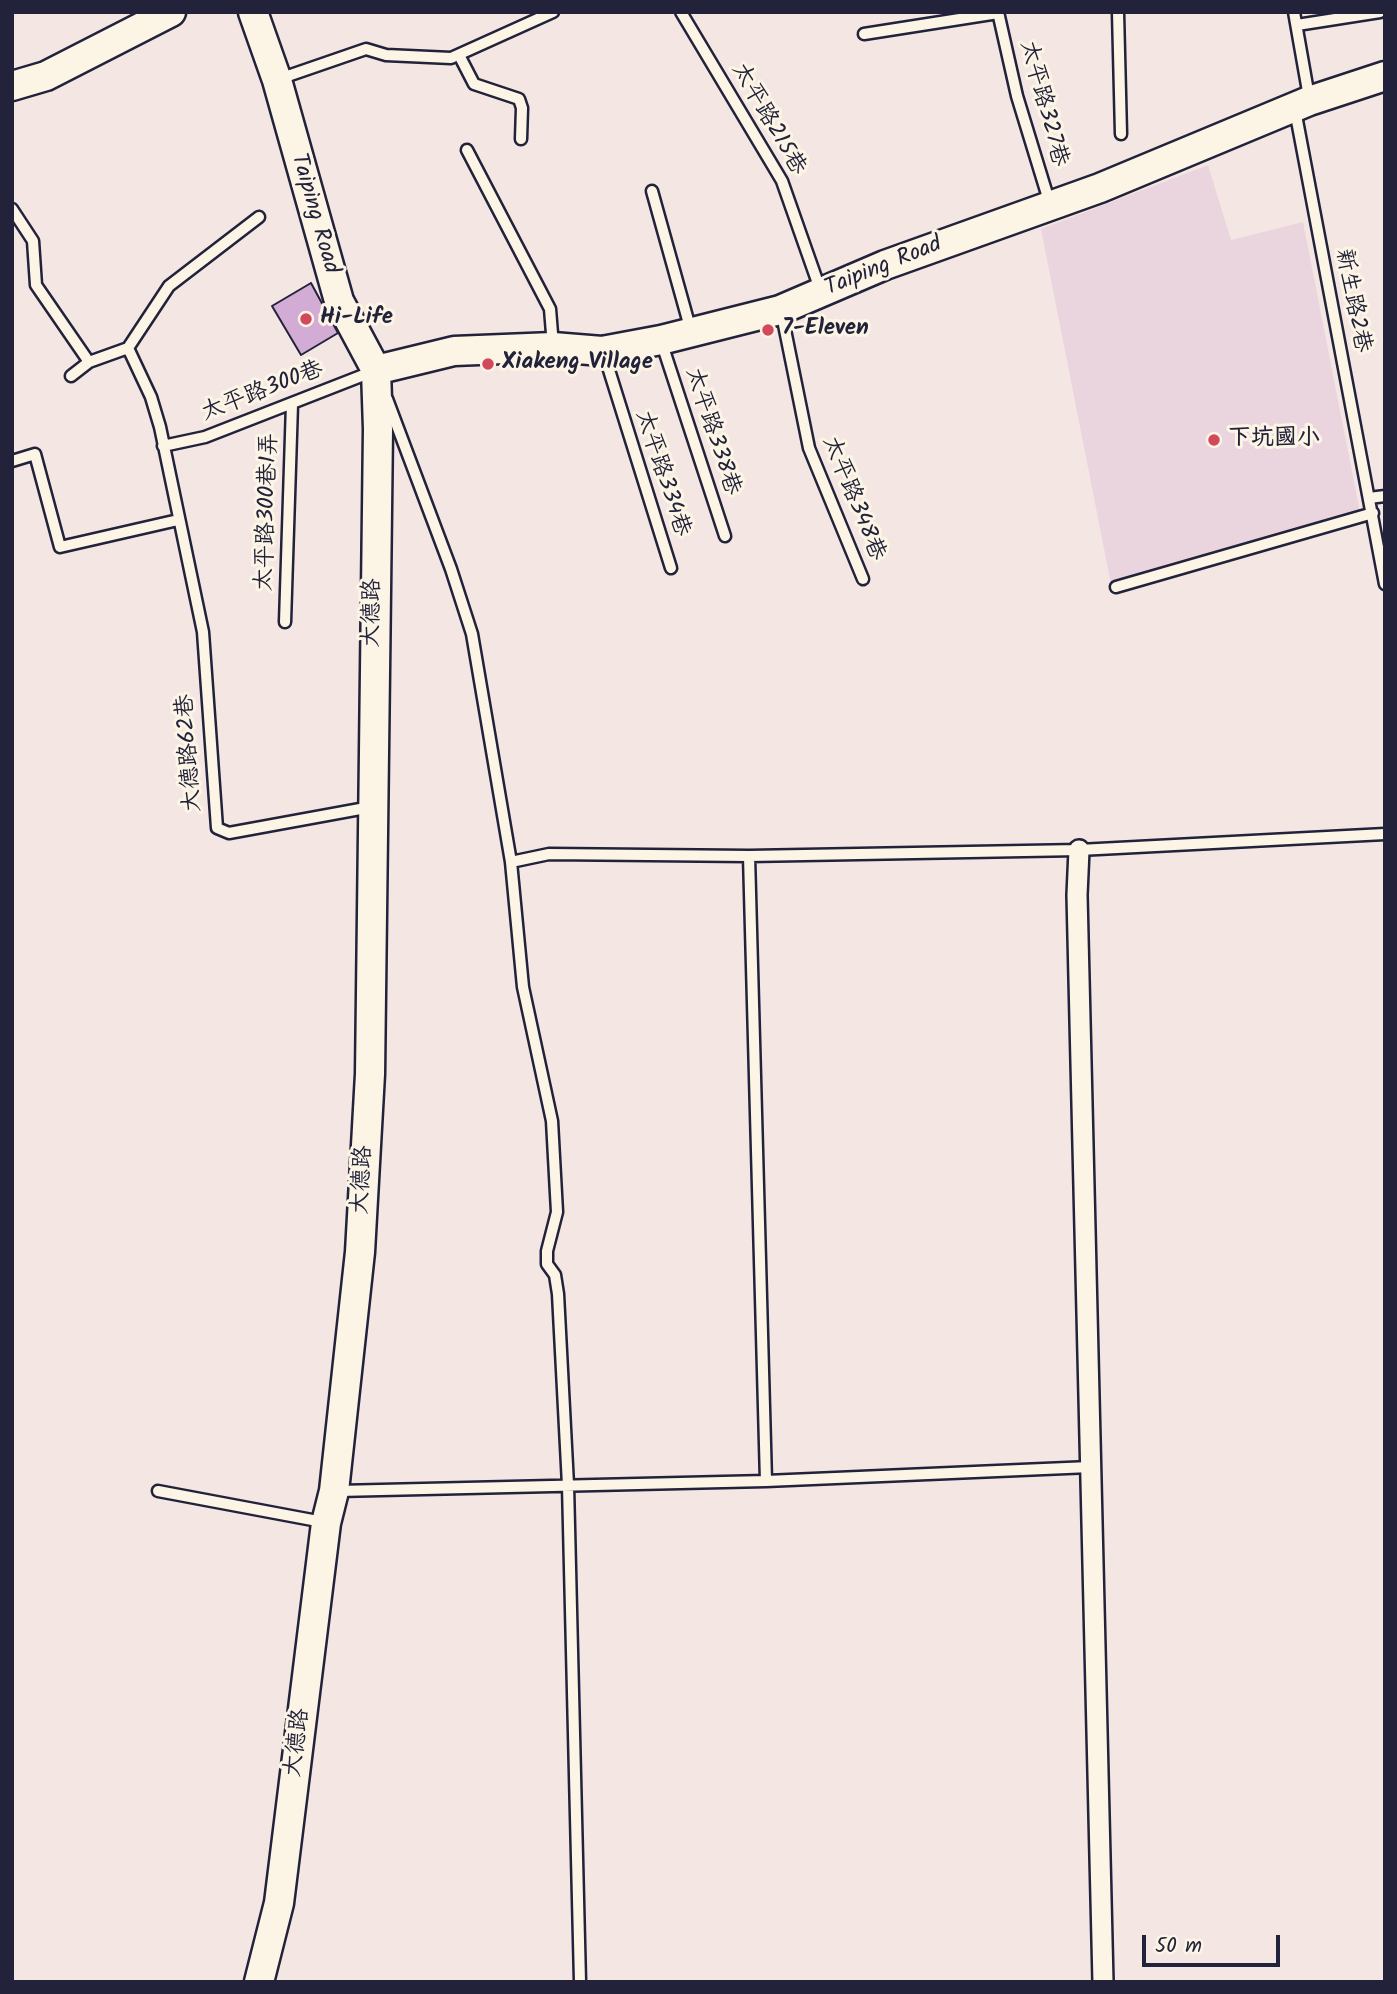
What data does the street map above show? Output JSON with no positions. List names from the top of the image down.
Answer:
{
  "streets": {
    "street": ["Taiping Road", "大德路"],
    "lane": [
      "太平路327巷",
      "太平路215巷",
      "新生路2巷",
      "太平路300巷",
      "太平路338巷",
      "太平路334巷",
      "太平路348巷",
      "太平路300巷1弄",
      "大德路62巷"
    ]
  },
  "crossings": [
    ["太平路327巷", "Taiping Road"],
    ["太平路215巷", "Taiping Road"],
    ["Taiping Road", "新生路2巷"],
    ["Taiping Road", "太平路300巷"],
    ["Taiping Road", "太平路338巷"],
    ["Taiping Road", "太平路334巷"],
    ["Taiping Road", "太平路348巷"],
    ["Taiping Road", "大德路"],
    ["太平路300巷", "太平路300巷1弄"],
    ["太平路300巷", "大德路"],
    ["大德路", "大德路62巷"]
  ],
  "places": [
    "Hi-Life",
    "7-Eleven",
    "Xiakeng Village",
    "下坑國小"
  ],
  "scale_bar": "50 m"
}
